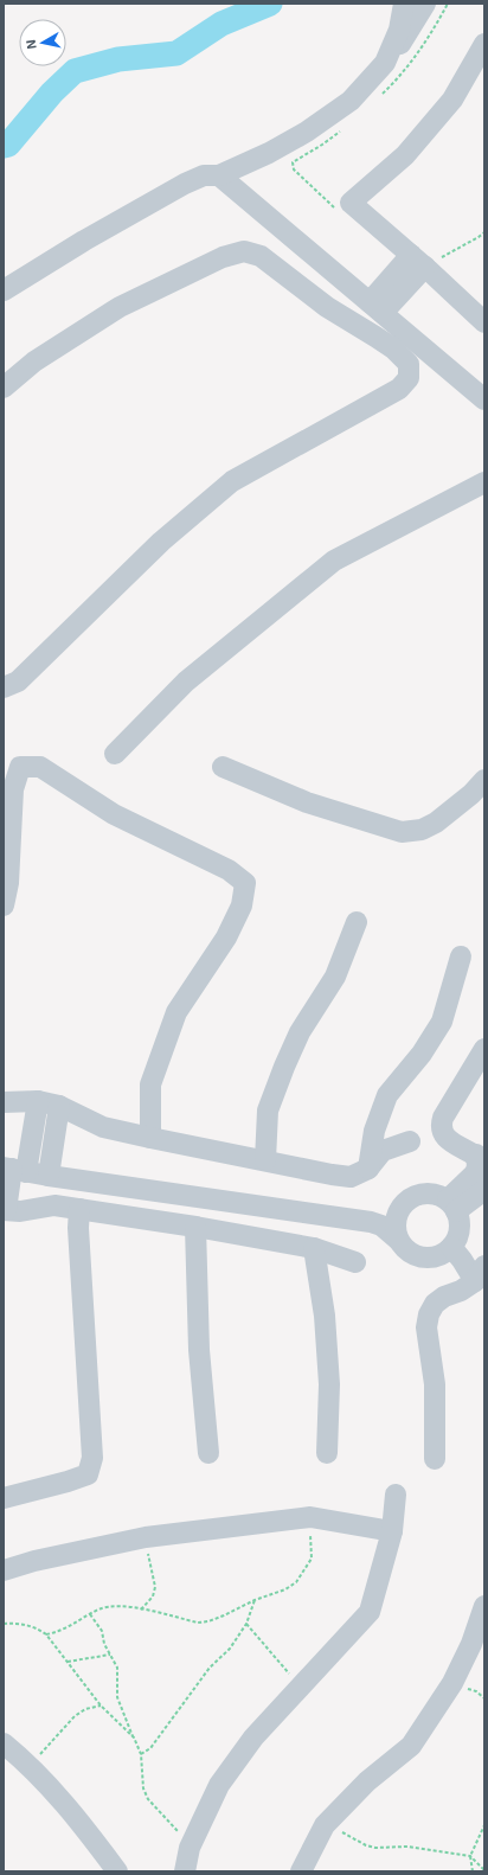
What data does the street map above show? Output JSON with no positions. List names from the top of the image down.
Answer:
{
  "north": "left"
}
